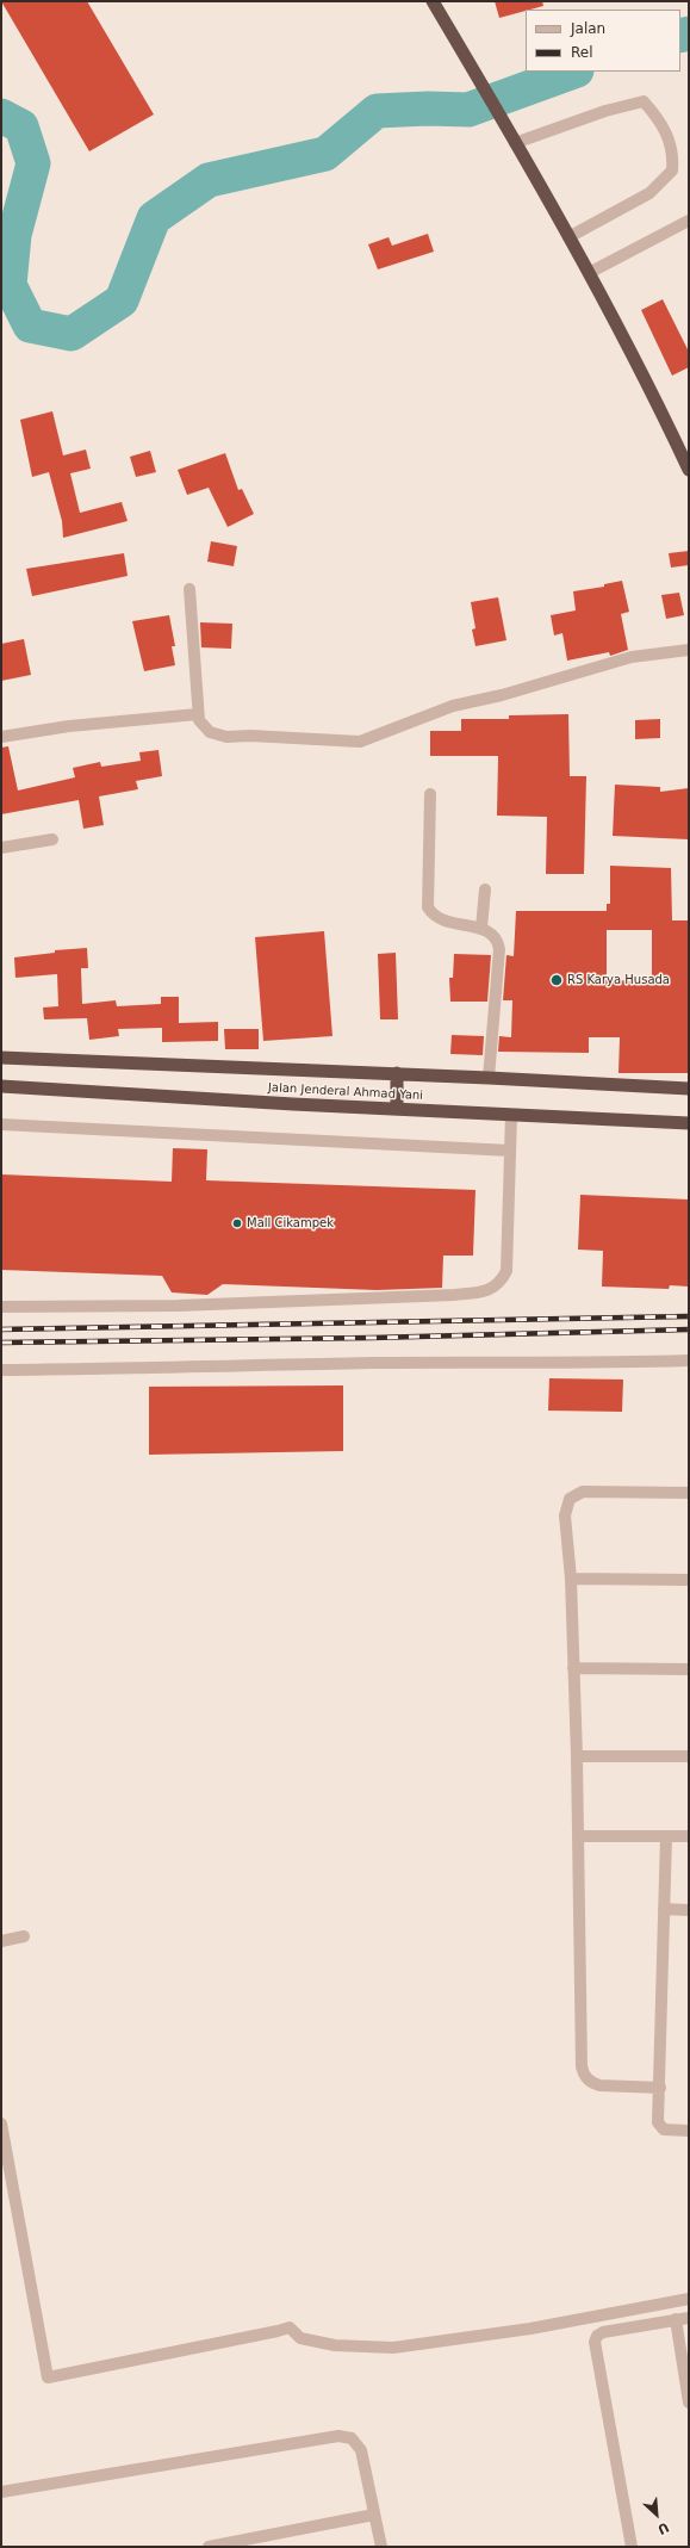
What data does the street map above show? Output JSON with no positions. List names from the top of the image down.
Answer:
{
  "streets": {
    "highway": ["Jalan Jenderal Ahmad Yani"]
  },
  "places": ["RS Karya Husada", "Mall Cikampek"],
  "legend": ["Jalan", "Rel"],
  "north": "bottom right"
}
